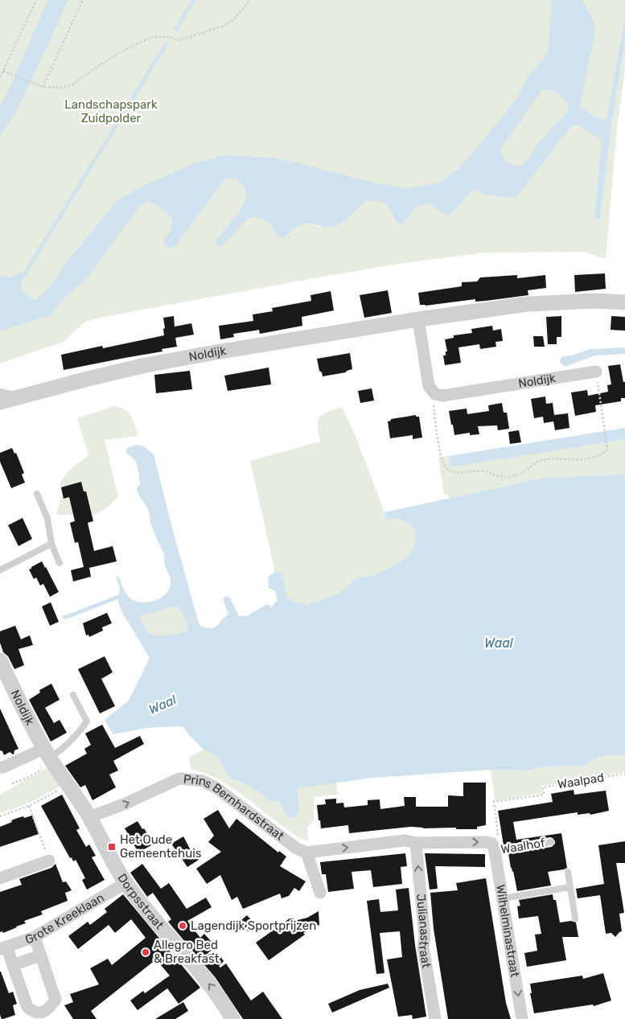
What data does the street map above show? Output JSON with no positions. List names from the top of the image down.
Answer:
{
  "streets": {
    "street": [
      "Noldijk",
      "Prins Bernhardstraat",
      "Dorpsstraat",
      "Grote Kreeklaan",
      "Julianastraat",
      "Wilhelminastraat"
    ],
    "lane": ["Waalhof"],
    "path": ["Waalpad"]
  },
  "crossings": [
    ["Noldijk", "Dorpsstraat"],
    ["Waalpad", "Waalhof"],
    ["Waalpad", "Wilhelminastraat"],
    ["Prins Bernhardstraat", "Dorpsstraat"],
    ["Waalhof", "Wilhelminastraat"],
    ["Dorpsstraat", "Grote Kreeklaan"]
  ],
  "one_way": [
    "Prins Bernhardstraat",
    "Dorpsstraat",
    "Julianastraat",
    "Wilhelminastraat"
  ],
  "water": ["Waal"],
  "parks": ["Landschapspark Zuidpolder"],
  "places": {
    "transit": ["Het Oude Gemeentehuis"],
    "other": ["Lagendijk Sportprijzen", "Allegro Bed & Breakfast"]
  }
}
